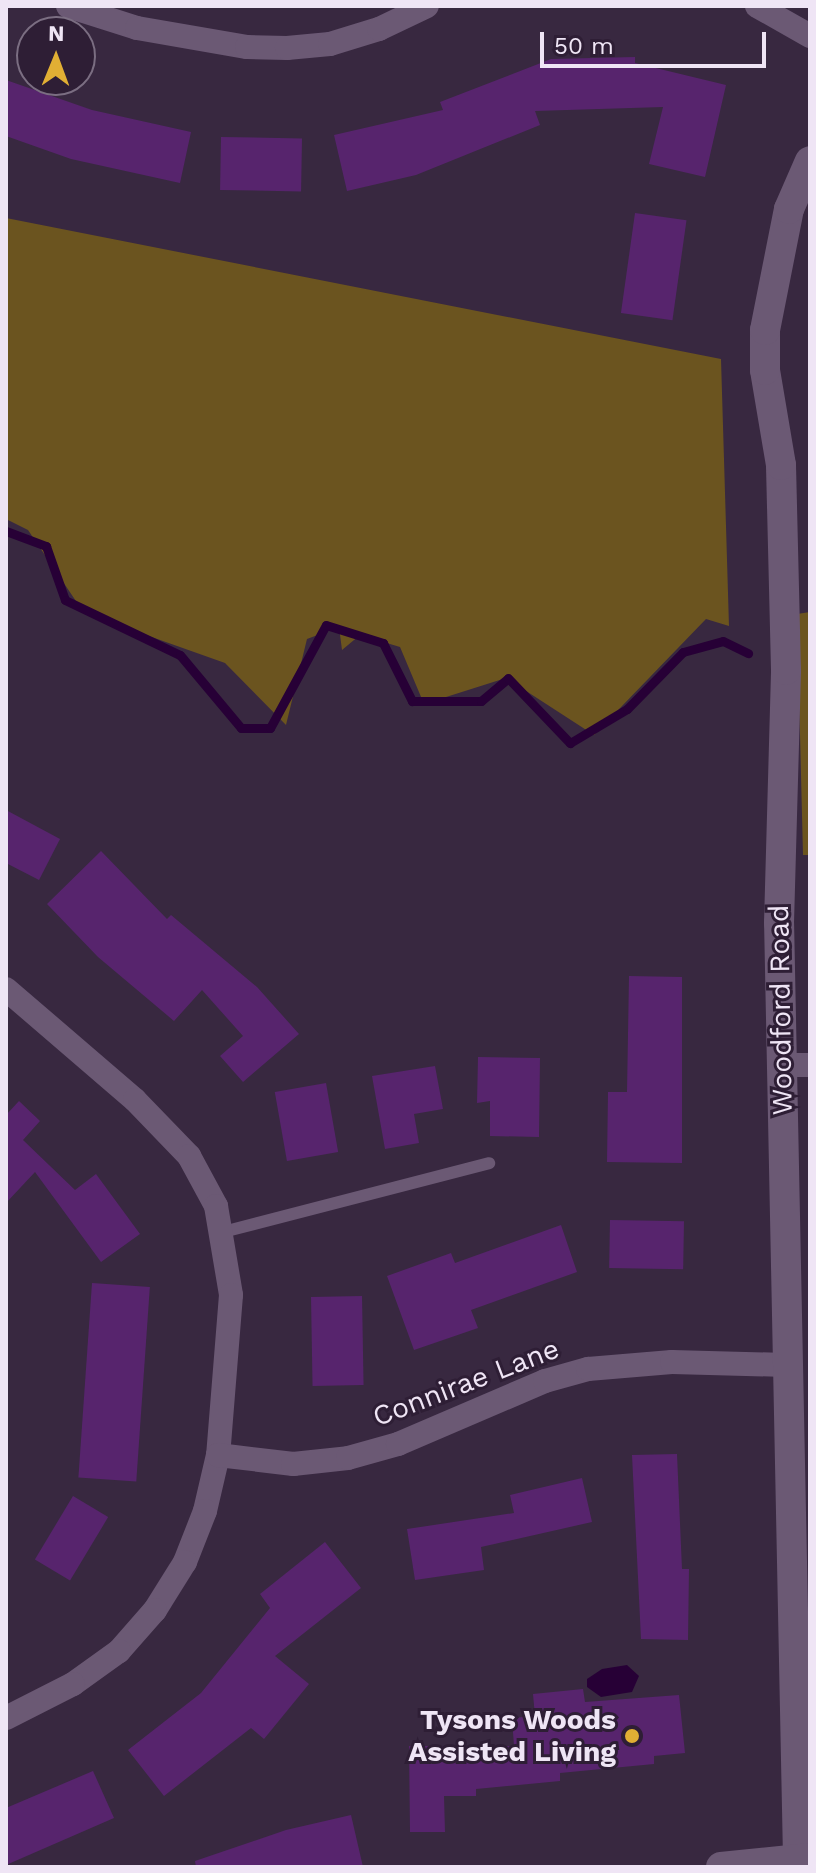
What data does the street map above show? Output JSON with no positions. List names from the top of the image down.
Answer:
{
  "streets": {
    "street": ["Woodford Road", "Connirae Lane"]
  },
  "crossings": [
    ["Woodford Road", "Connirae Lane"]
  ],
  "places": ["Tysons Woods Assisted Living"],
  "scale_bar": "50 m",
  "north": "top"
}
